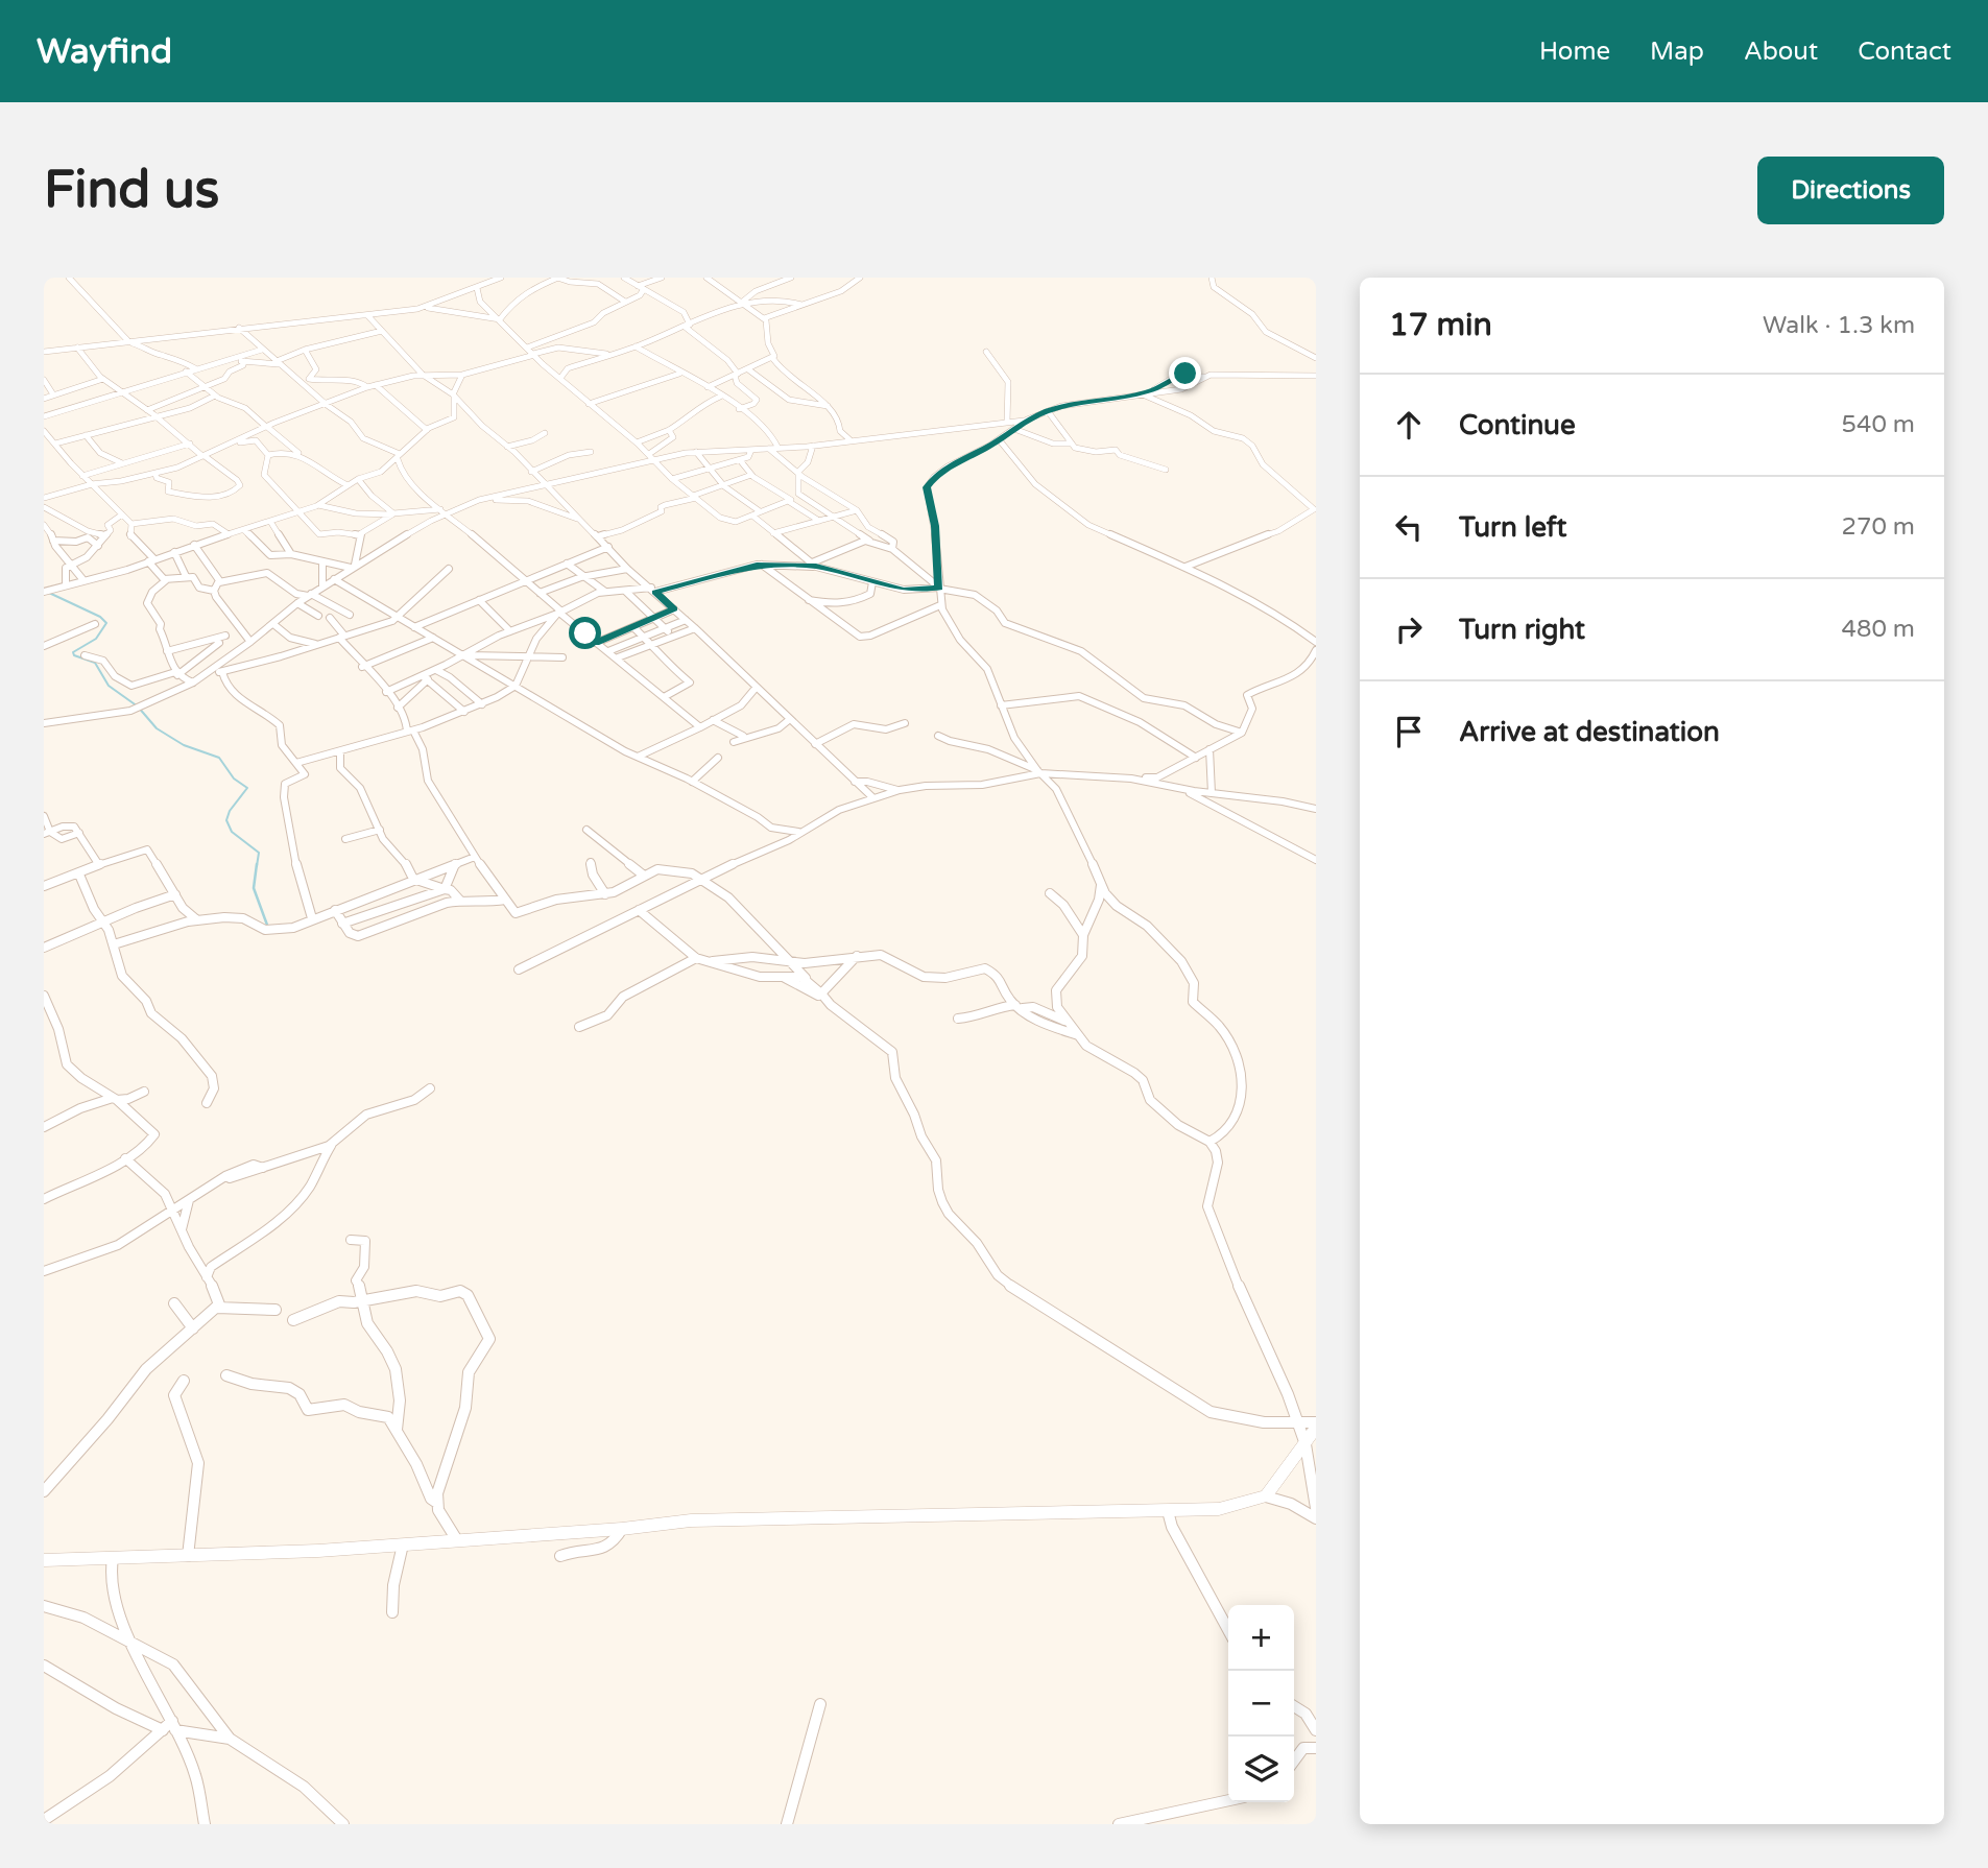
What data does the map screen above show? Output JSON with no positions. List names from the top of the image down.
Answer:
{
  "page": {
    "header": "Wayfind",
    "nav": [
      "Home",
      "Map",
      "About",
      "Contact"
    ],
    "buttons": "Directions",
    "title": "Find us",
    "heading": ["17 min", "Walk · 1.3 km"],
    "list": [
      ["Continue", "540 m"],
      ["Turn left", "270 m"],
      ["Turn right", "480 m"],
      "Arrive at destination"
    ],
    "map_buttons": ["+", "−"]
  }
}
